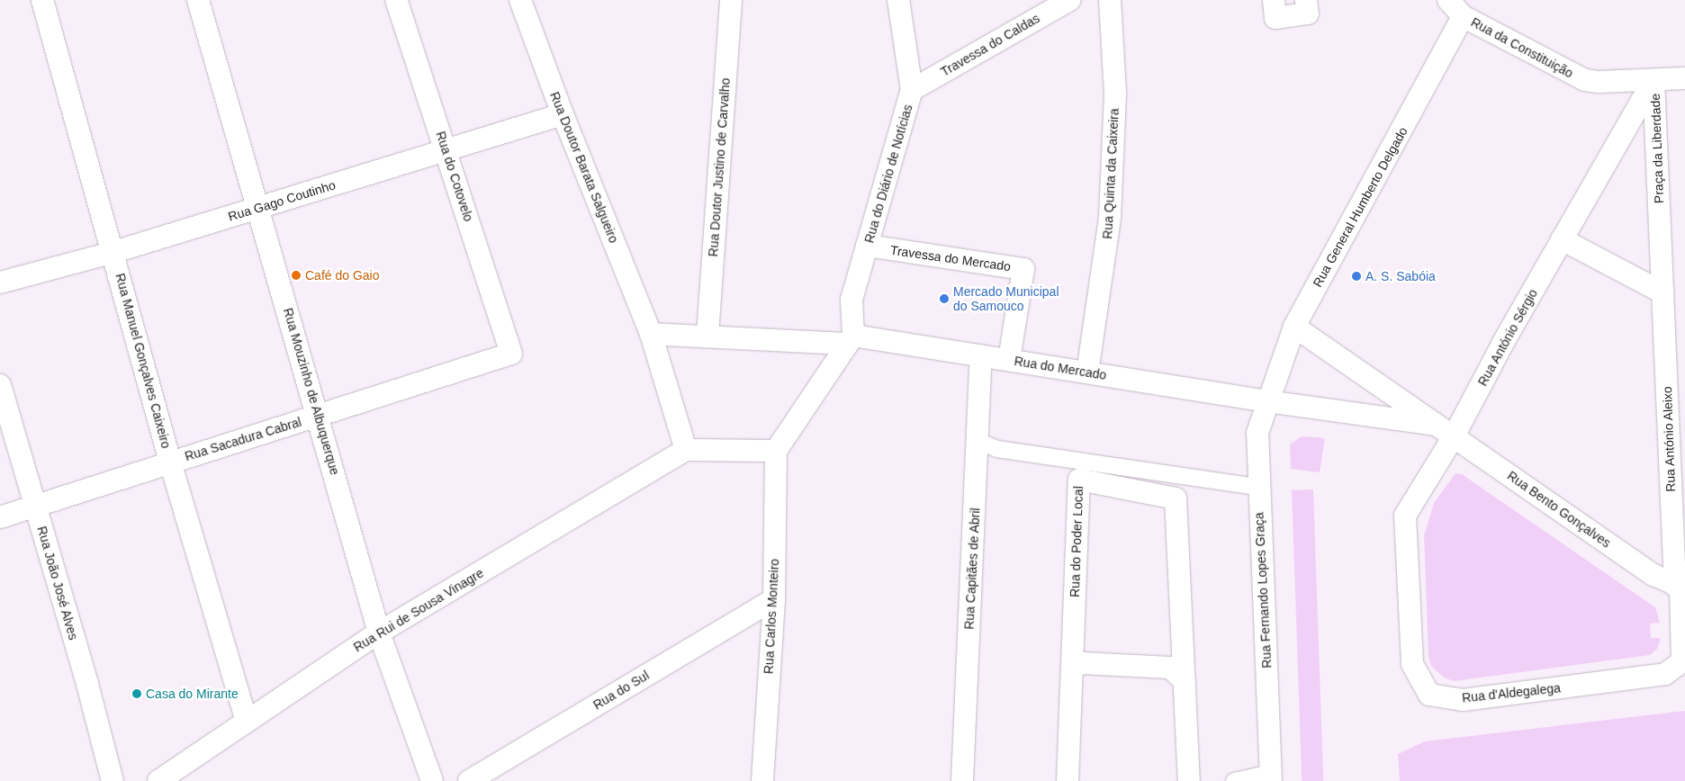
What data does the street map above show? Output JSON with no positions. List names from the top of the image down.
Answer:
{
  "streets": {
    "street": [
      "Travessa do Caldas",
      "Rua da Constituição",
      "Praça da Liberdade",
      "Rua Doutor Barata Salgueiro",
      "Rua Doutor Justino de Carvalho",
      "Rua do Diário de Notícias",
      "Rua Quinta da Caixeira",
      "Rua do Cotovelo",
      "Rua Gago Coutinho",
      "Rua General Humberto Delgado",
      "Travessa do Mercado",
      "Rua António Sérgio",
      "Rua Manuel Gonçalves Caixeiro",
      "Rua do Mercado",
      "Rua Mouzinho de Albuquerque",
      "Rua Sacadura Cabral",
      "Rua António Aleixo",
      "Rua Bento Gonçalves",
      "Rua do Poder Local",
      "Rua Capitães de Abril",
      "Rua João José Alves",
      "Rua Fernando Lopes Graça",
      "Rua Rui de Sousa Vinagre",
      "Rua Carlos Monteiro",
      "Rua do Sul",
      "Rua d'Aldegalega"
    ]
  },
  "crossings": [
    ["Travessa do Caldas", "Rua do Diário de Notícias"],
    ["Rua da Constituição", "Praça da Liberdade"],
    ["Rua da Constituição", "Rua General Humberto Delgado"],
    ["Praça da Liberdade", "Rua António Sérgio"],
    ["Praça da Liberdade", "Rua António Aleixo"],
    ["Rua Doutor Barata Salgueiro", "Rua Gago Coutinho"],
    ["Rua Doutor Barata Salgueiro", "Rua do Mercado"],
    ["Rua Doutor Barata Salgueiro", "Rua Rui de Sousa Vinagre"],
    ["Rua Doutor Justino de Carvalho", "Rua do Mercado"],
    ["Rua do Diário de Notícias", "Travessa do Mercado"],
    ["Rua do Diário de Notícias", "Rua do Mercado"],
    ["Rua Quinta da Caixeira", "Rua do Mercado"],
    ["Rua do Cotovelo", "Rua Gago Coutinho"],
    ["Rua do Cotovelo", "Rua Sacadura Cabral"],
    ["Rua Gago Coutinho", "Rua Manuel Gonçalves Caixeiro"],
    ["Rua Gago Coutinho", "Rua Mouzinho de Albuquerque"],
    ["Rua General Humberto Delgado", "Rua do Mercado"],
    ["Rua General Humberto Delgado", "Rua Bento Gonçalves"],
    ["Rua General Humberto Delgado", "Rua Fernando Lopes Graça"],
    ["Travessa do Mercado", "Rua do Mercado"],
    ["Rua António Sérgio", "Rua Bento Gonçalves"],
    ["Rua António Sérgio", "Rua d'Aldegalega"],
    ["Rua Manuel Gonçalves Caixeiro", "Rua Sacadura Cabral"],
    ["Rua Manuel Gonçalves Caixeiro", "Rua Rui de Sousa Vinagre"],
    ["Rua do Mercado", "Rua Bento Gonçalves"],
    ["Rua do Mercado", "Rua Capitães de Abril"],
    ["Rua do Mercado", "Rua Fernando Lopes Graça"],
    ["Rua Mouzinho de Albuquerque", "Rua Sacadura Cabral"],
    ["Rua Mouzinho de Albuquerque", "Rua Rui de Sousa Vinagre"],
    ["Rua Sacadura Cabral", "Rua João José Alves"],
    ["Rua António Aleixo", "Rua Bento Gonçalves"],
    ["Rua António Aleixo", "Rua d'Aldegalega"],
    ["Rua Bento Gonçalves", "Rua Fernando Lopes Graça"],
    ["Rua Bento Gonçalves", "Rua d'Aldegalega"],
    ["Rua Carlos Monteiro", "Rua do Sul"]
  ],
  "places": [
    "Café do Gaio",
    "A. S. Sabóia",
    "Mercado Municipal do Samouco",
    "Casa do Mirante"
  ]
}
